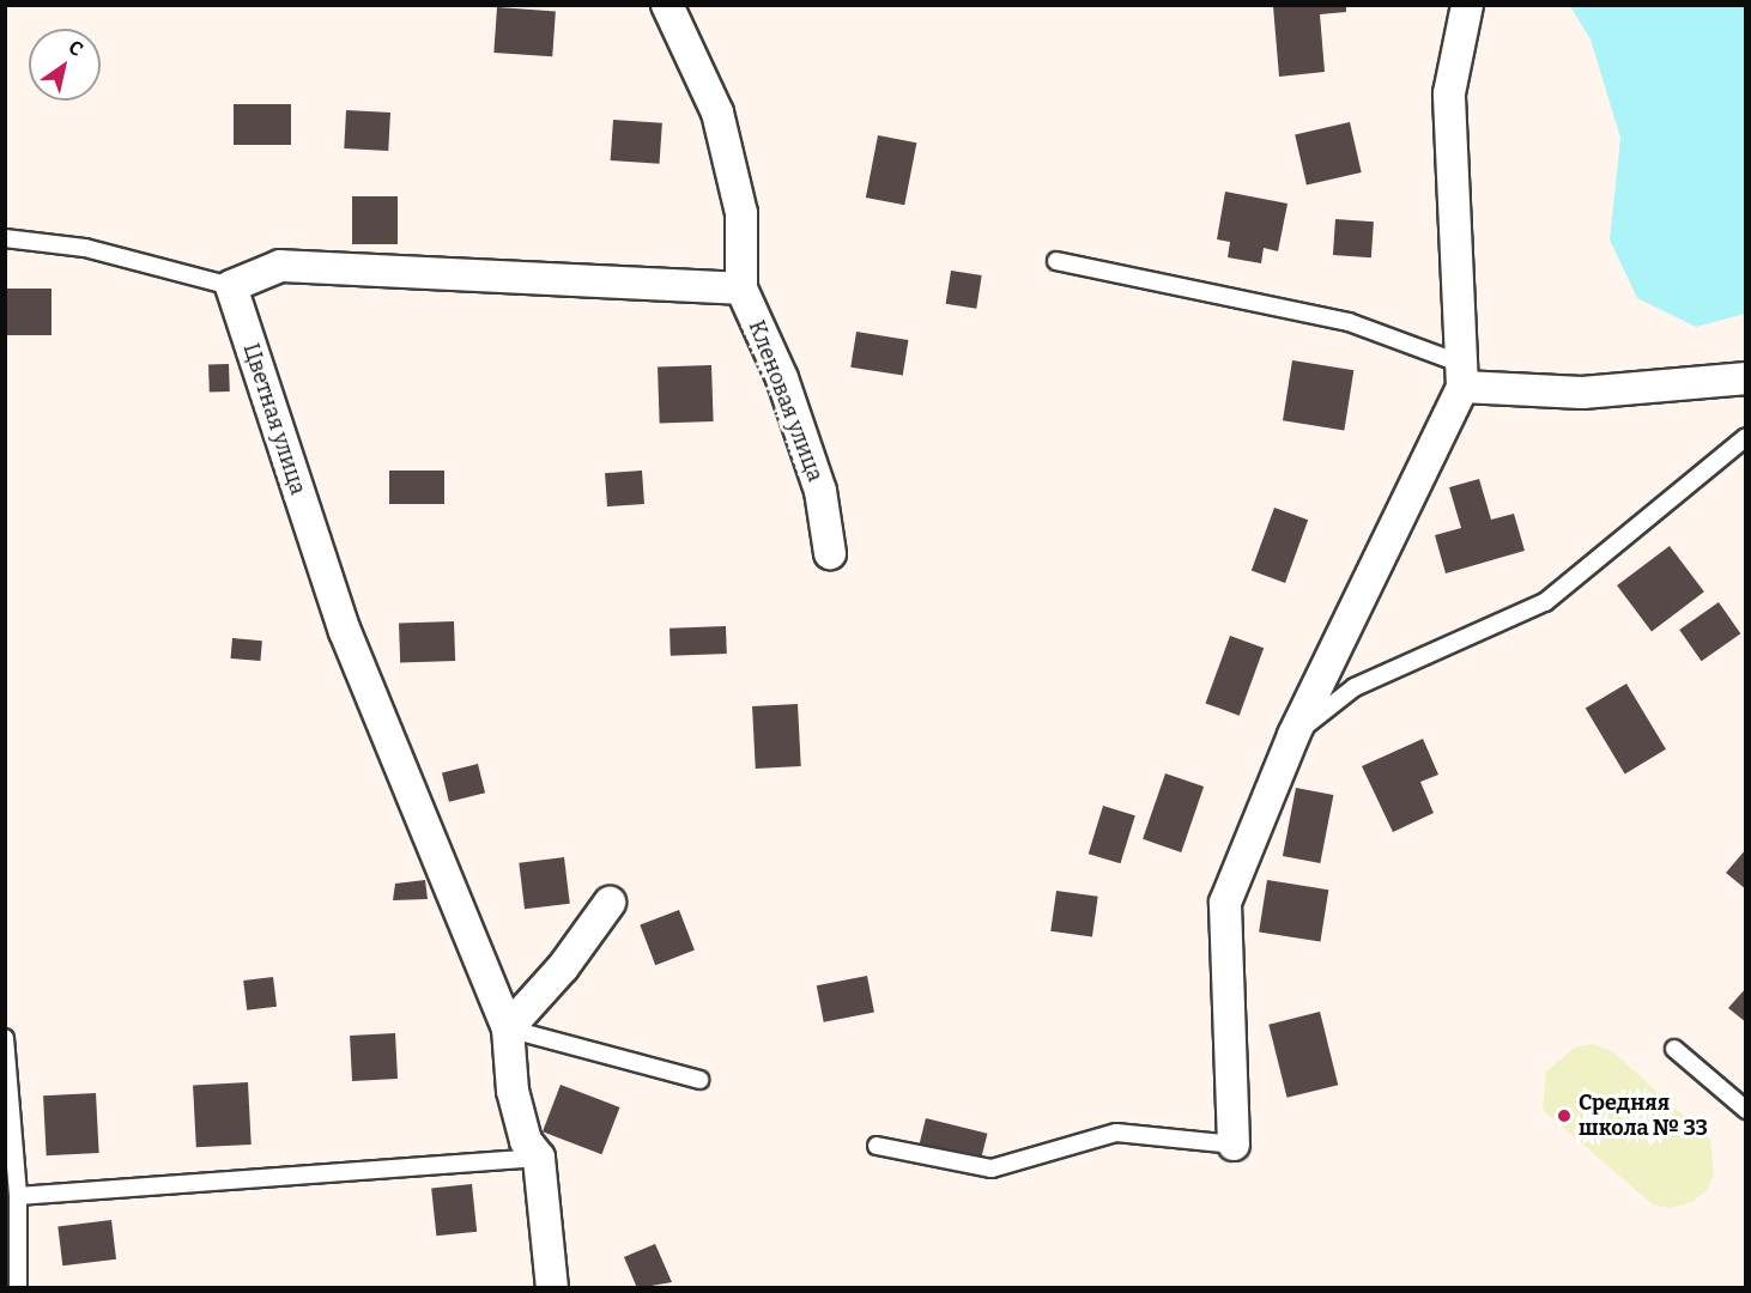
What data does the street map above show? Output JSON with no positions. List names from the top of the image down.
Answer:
{
  "streets": {
    "street": ["Кленовая улица", "Цветная улица"]
  },
  "places": ["Средняя школа № 33"],
  "north": "top right"
}
